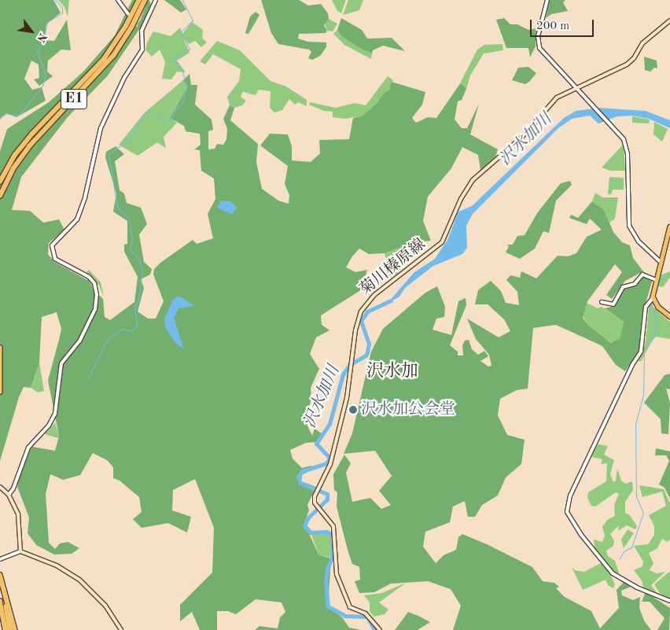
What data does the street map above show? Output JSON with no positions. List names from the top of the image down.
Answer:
{
  "streets": {
    "highway": ["E1"],
    "main road": ["菊川榛原線"]
  },
  "districts": ["沢水加"],
  "water": ["沢水加川"],
  "places": ["沢水加公会堂"],
  "scale_bar": "200 m",
  "north": "bottom right"
}
